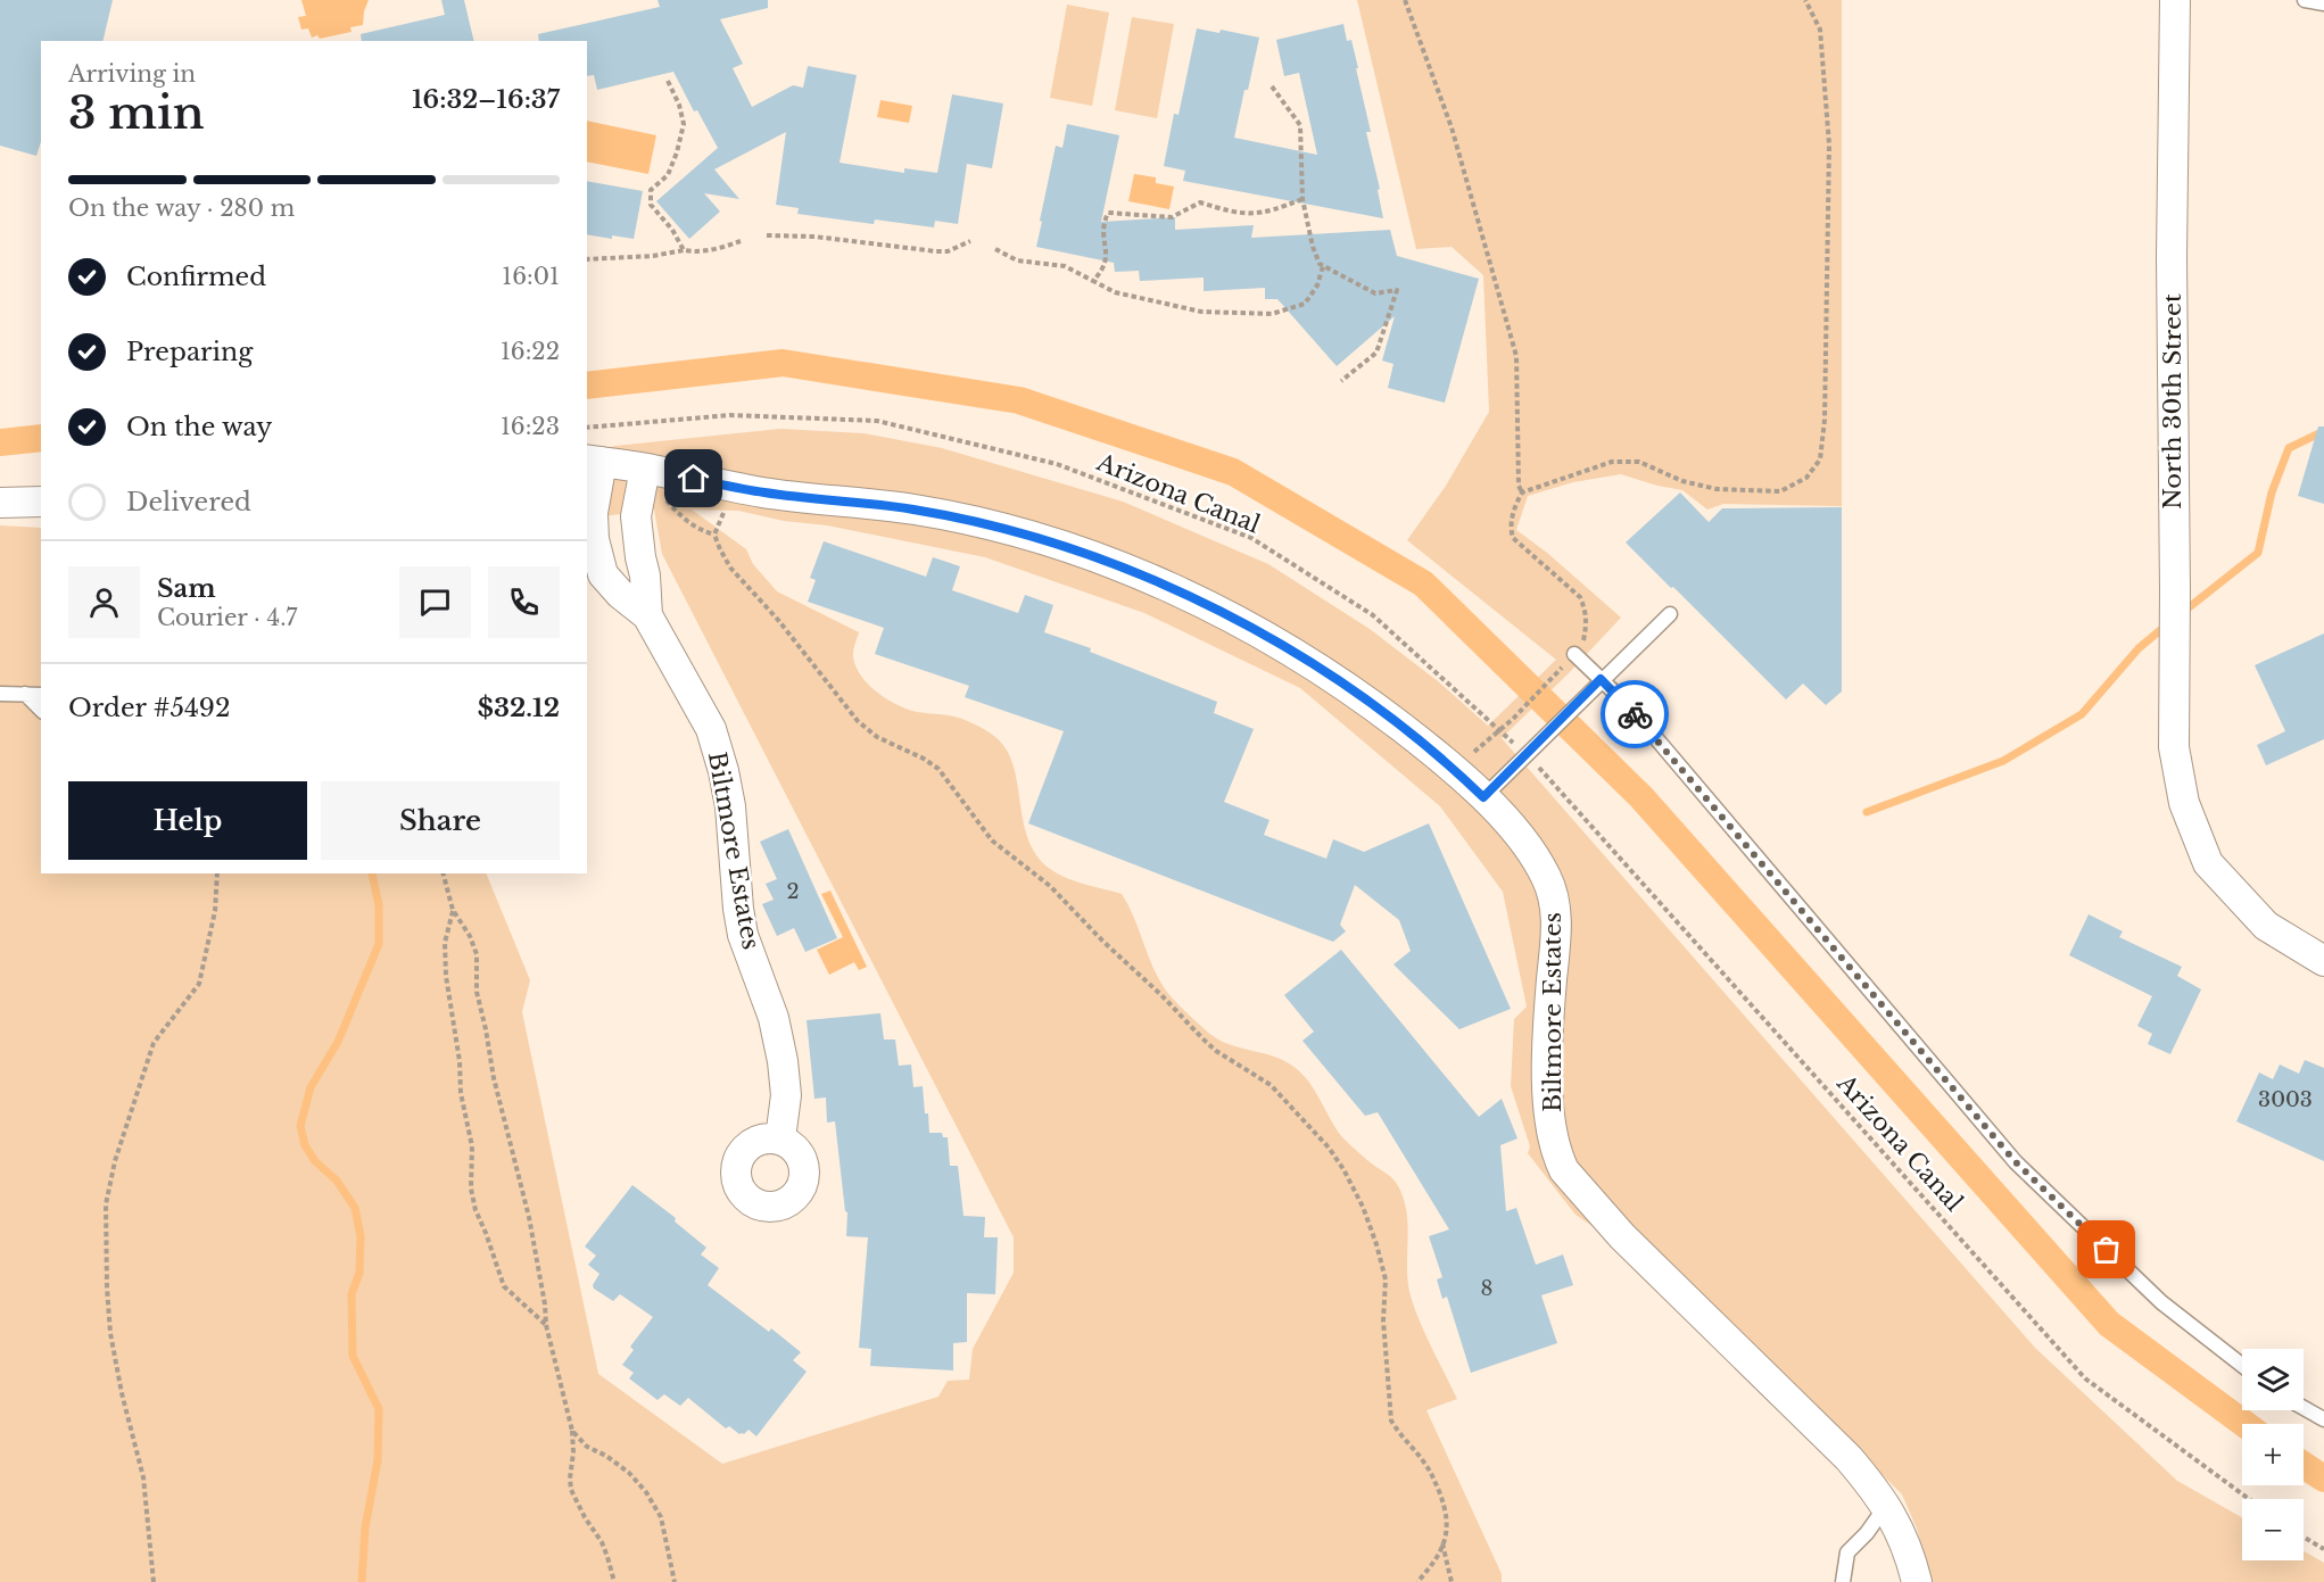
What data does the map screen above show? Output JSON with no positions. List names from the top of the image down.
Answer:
{
  "streets": {
    "street": ["North 30th Street", "Biltmore Estates"],
    "path": ["Arizona Canal"]
  },
  "house_numbers": ["2", "3003", "8"],
  "page": {
    "heading": ["3 min", "Arriving in", "16:32–16:37"],
    "panel": [
      "Sam",
      "Courier · 4.7",
      "Order #5492",
      "$32.12"
    ],
    "bar": "On the way · 280 m",
    "list": [
      ["Confirmed", "16:01"],
      ["Preparing", "16:22"],
      ["On the way", "16:23"],
      "Delivered"
    ],
    "buttons": ["Help", "Share"],
    "map_buttons": ["+", "−"]
  }
}
